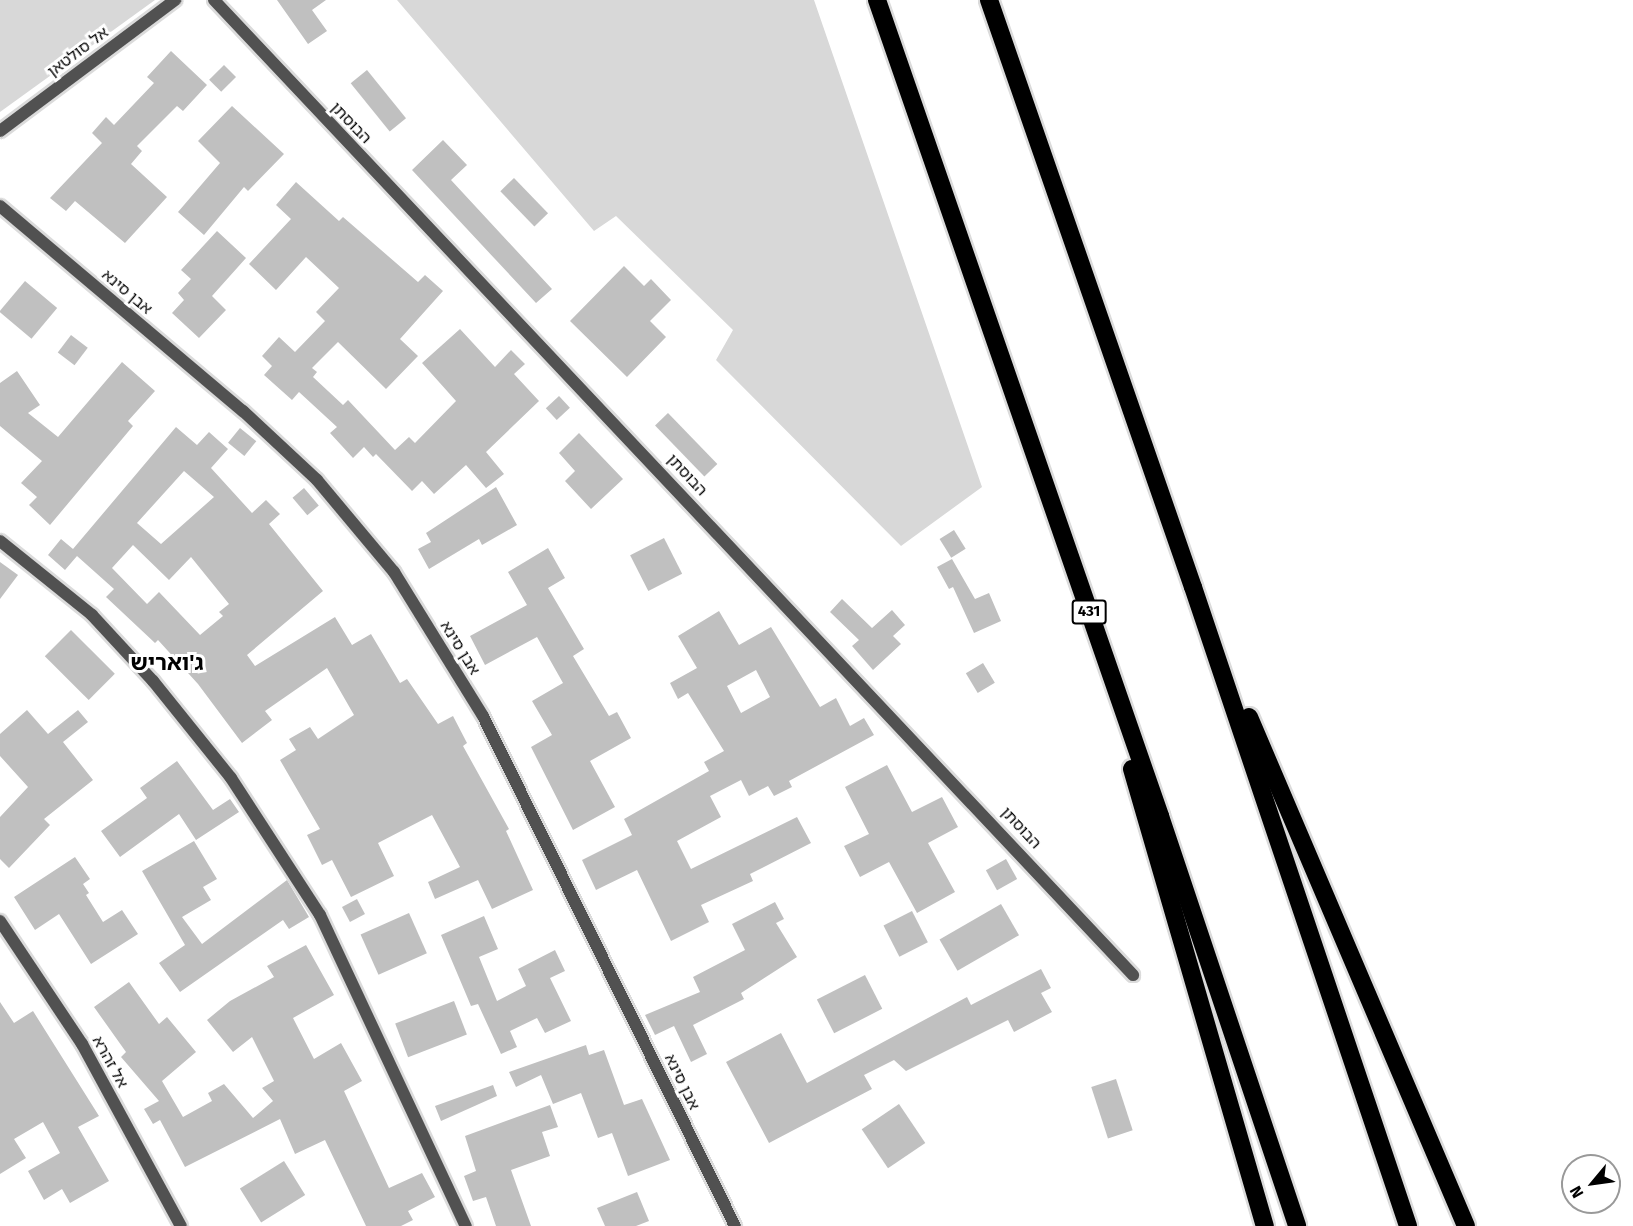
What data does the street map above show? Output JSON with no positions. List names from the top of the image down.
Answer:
{
  "streets": {
    "highway": ["431"],
    "street": [
      "אל סולטאן",
      "הבוסתן",
      "אבן סינא",
      "אל זהרא"
    ]
  },
  "districts": ["ג'ואריש"],
  "north": "bottom left"
}
